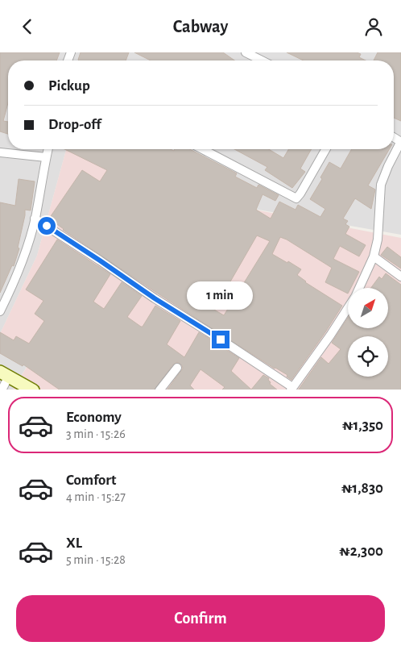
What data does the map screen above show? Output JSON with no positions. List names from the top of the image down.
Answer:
{
  "north": "top right",
  "page": {
    "header": "Cabway",
    "banner": ["Pickup", "Drop-off"],
    "bubble": "1 min",
    "list": [
      {
        "name": "Economy",
        "note": "3 min · 15:26",
        "value": "₦1,350"
      },
      {
        "name": "Comfort",
        "note": "4 min · 15:27",
        "value": "₦1,830"
      },
      {
        "name": "XL",
        "note": "5 min · 15:28",
        "value": "₦2,300"
      }
    ],
    "buttons": "Confirm"
  }
}
